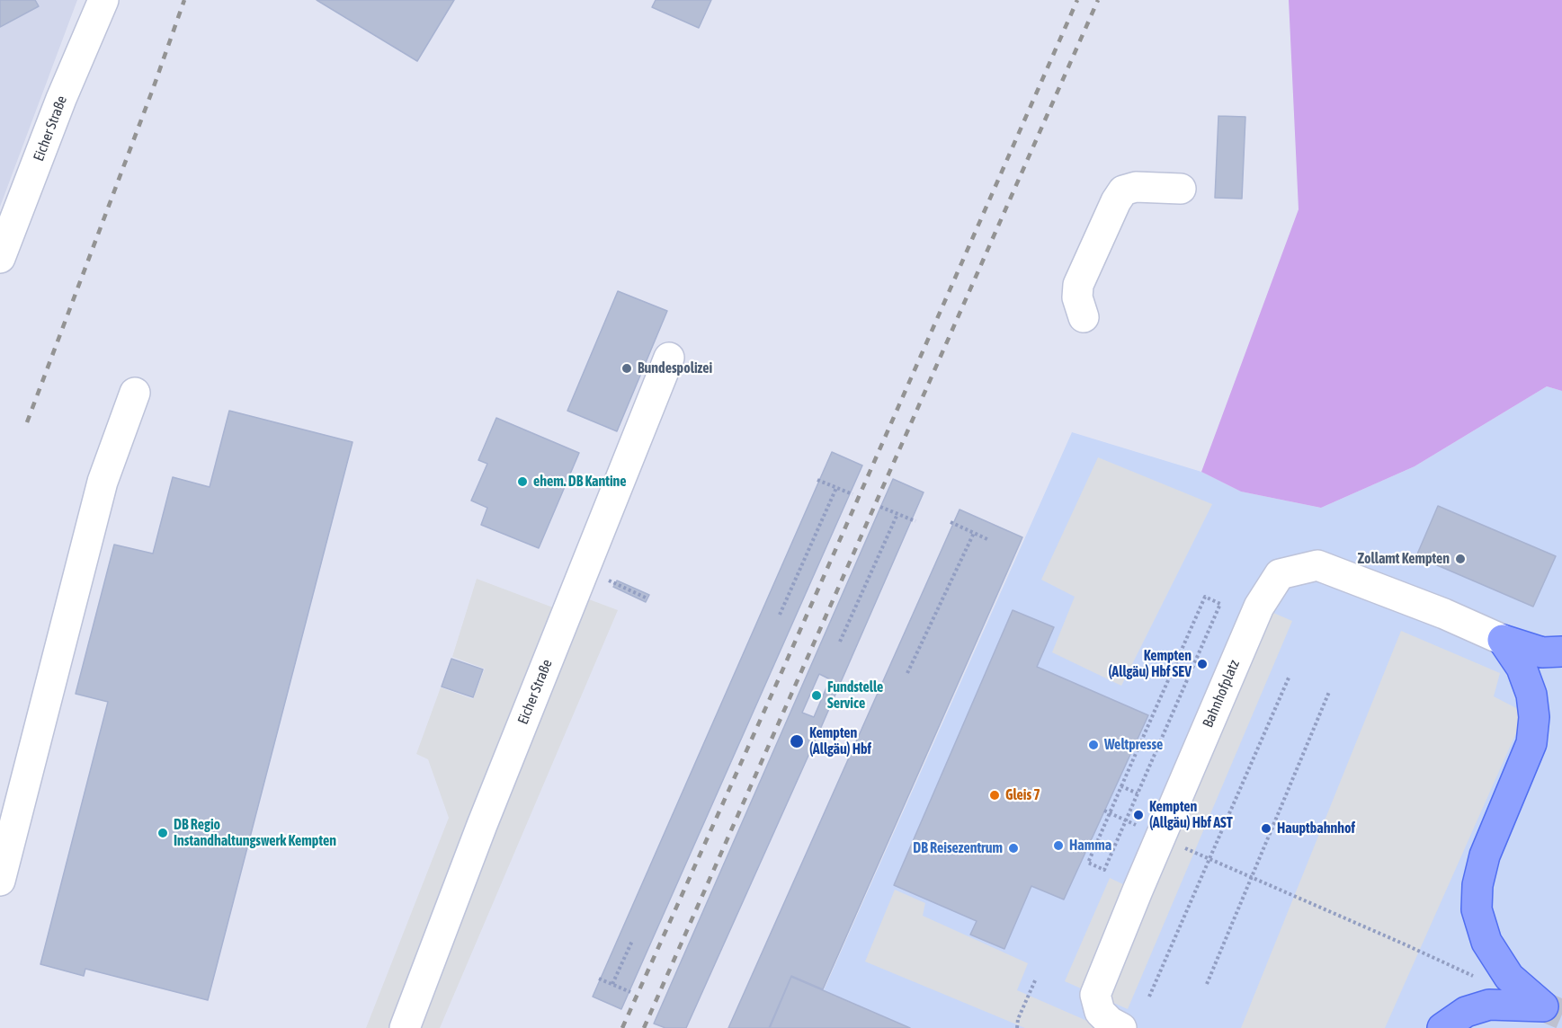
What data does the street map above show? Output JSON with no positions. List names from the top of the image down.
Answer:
{
  "streets": {
    "street": ["Eicher Straße", "Bahnhofplatz"]
  },
  "places": [
    "Bundespolizei",
    "ehem. DB Kantine",
    "Zollamt Kempten",
    "Kempten (Allgäu) Hbf SEV",
    "Fundstelle Service",
    "Kempten (Allgäu) Hbf",
    "Weltpresse",
    "Gleis 7",
    "Kempten (Allgäu) Hbf AST",
    "Hauptbahnhof",
    "DB Regio Instandhaltungswerk Kempten",
    "Hamma",
    "DB Reisezentrum"
  ]
}
